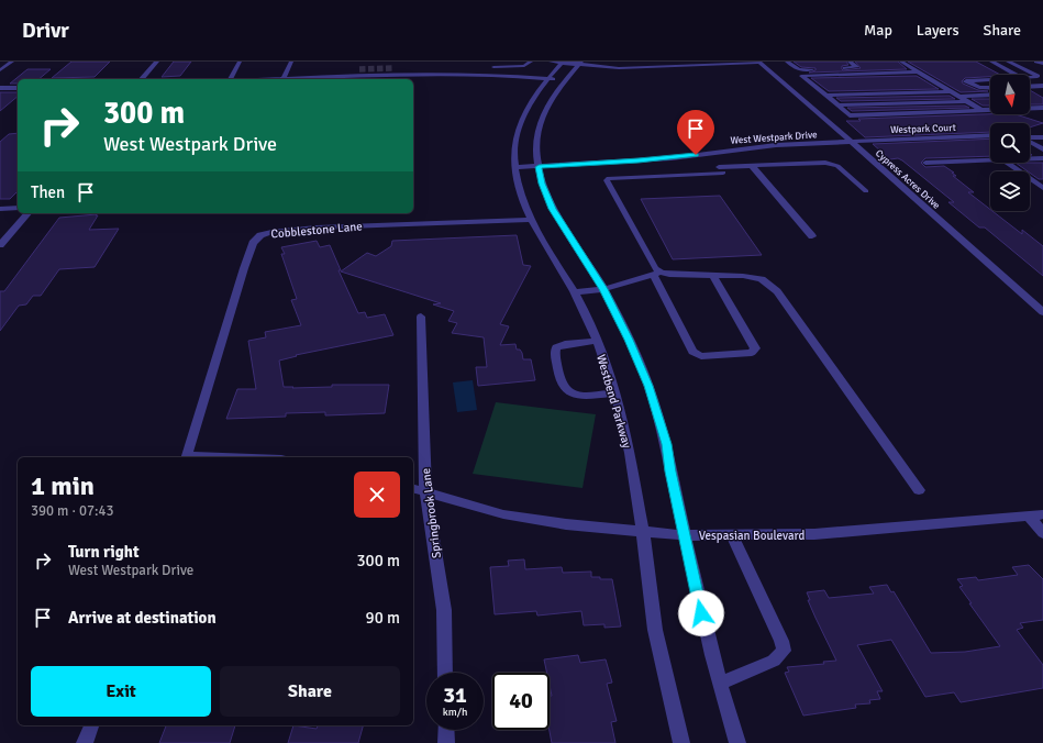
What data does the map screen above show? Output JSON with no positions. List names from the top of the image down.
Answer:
{
  "streets": {
    "street": [
      "Westpark Court",
      "West Westpark Drive",
      "Cypress Acres Drive",
      "Cobblestone Lane",
      "Westbend Parkway",
      "Springbrook Lane",
      "Vespasian Boulevard"
    ]
  },
  "crossings": [
    ["Westpark Court", "West Westpark Drive"],
    ["Westpark Court", "Cypress Acres Drive"],
    ["West Westpark Drive", "Cypress Acres Drive"],
    ["West Westpark Drive", "Westbend Parkway"],
    ["Cobblestone Lane", "Westbend Parkway"],
    ["Westbend Parkway", "Vespasian Boulevard"],
    ["Springbrook Lane", "Vespasian Boulevard"]
  ],
  "north": "bottom",
  "page": {
    "header": "Drivr",
    "nav": ["Map", "Layers", "Share"],
    "turn": ["300 m", "West Westpark Drive"],
    "then": "Then",
    "heading": ["1 min", "390 m · 07:43"],
    "list": [
      {
        "name": "Turn right",
        "note": "West Westpark Drive",
        "value": "300 m"
      },
      {
        "name": "Arrive at destination",
        "value": "90 m"
      }
    ],
    "buttons": ["Exit", "Share"],
    "speed": "31 km/h",
    "limit": "40"
  }
}
